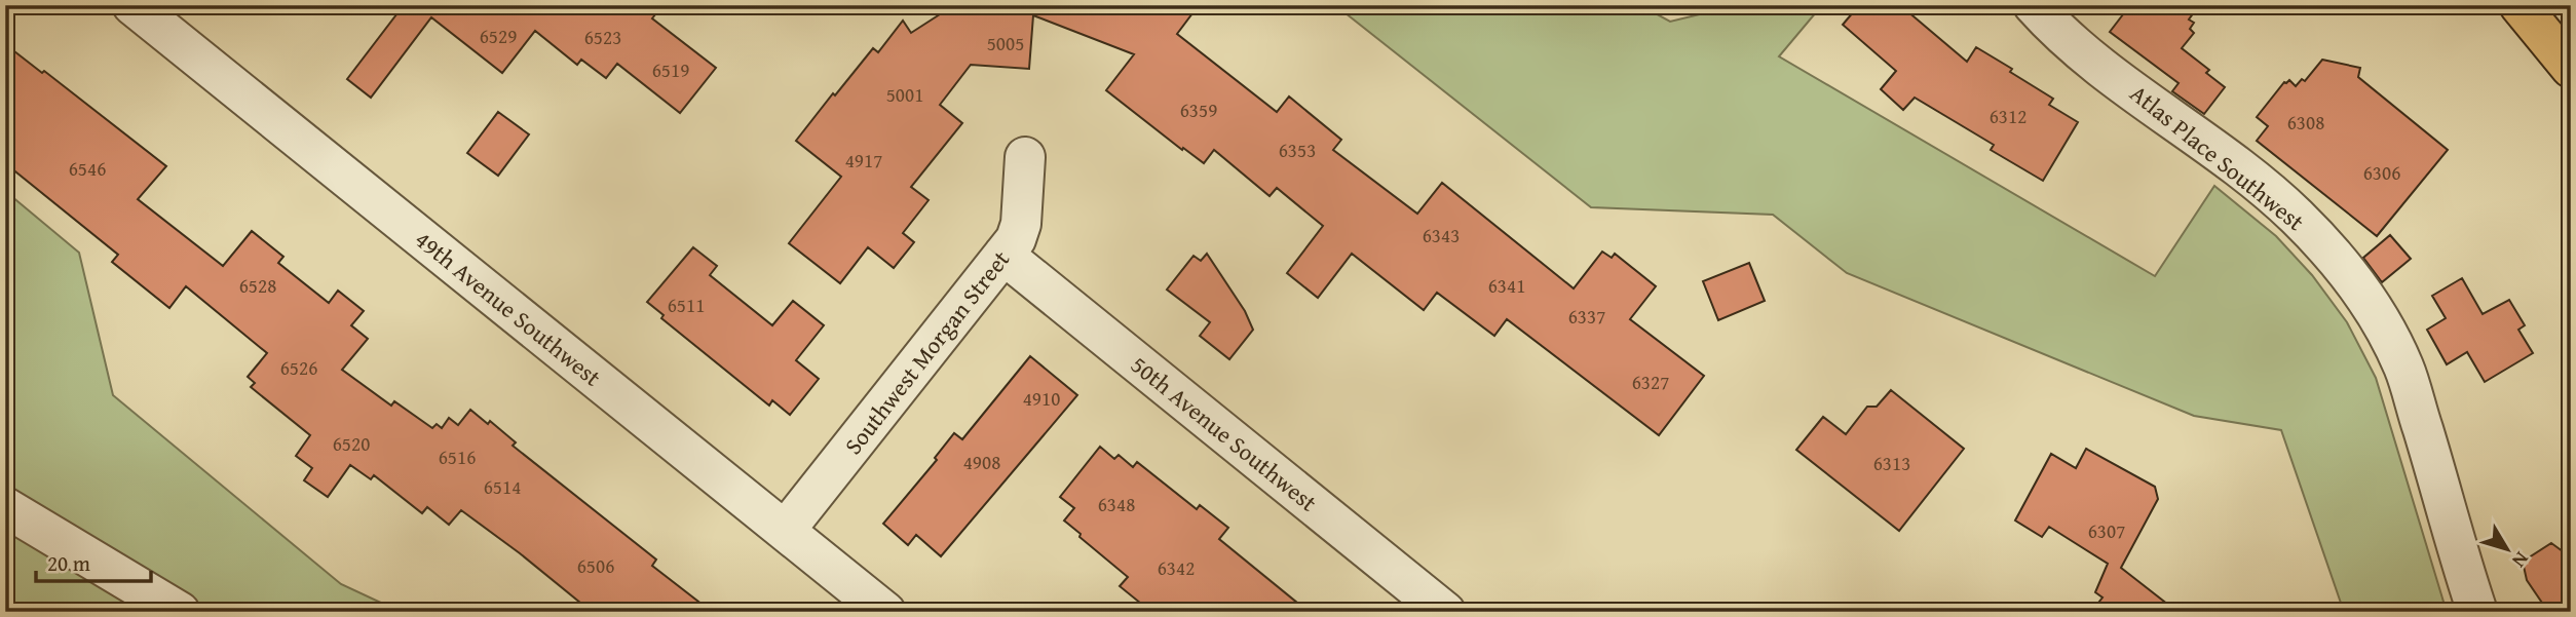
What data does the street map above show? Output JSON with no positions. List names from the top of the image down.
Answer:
{
  "streets": {
    "street": [
      "Atlas Place Southwest",
      "49th Avenue Southwest",
      "Southwest Morgan Street",
      "50th Avenue Southwest"
    ]
  },
  "crossings": [
    ["49th Avenue Southwest", "Southwest Morgan Street"],
    ["Southwest Morgan Street", "50th Avenue Southwest"]
  ],
  "house_numbers": [
    "6529",
    "6523",
    "5005",
    "6519",
    "5001",
    "6359",
    "6312",
    "6308",
    "6353",
    "4917",
    "6546",
    "6306",
    "6343",
    "6528",
    "6341",
    "6511",
    "6337",
    "6526",
    "6327",
    "4910",
    "6520",
    "6516",
    "4908",
    "6313",
    "6514",
    "6348",
    "6307",
    "6506",
    "6342"
  ],
  "scale_bar": "20 m",
  "north": "bottom right"
}
